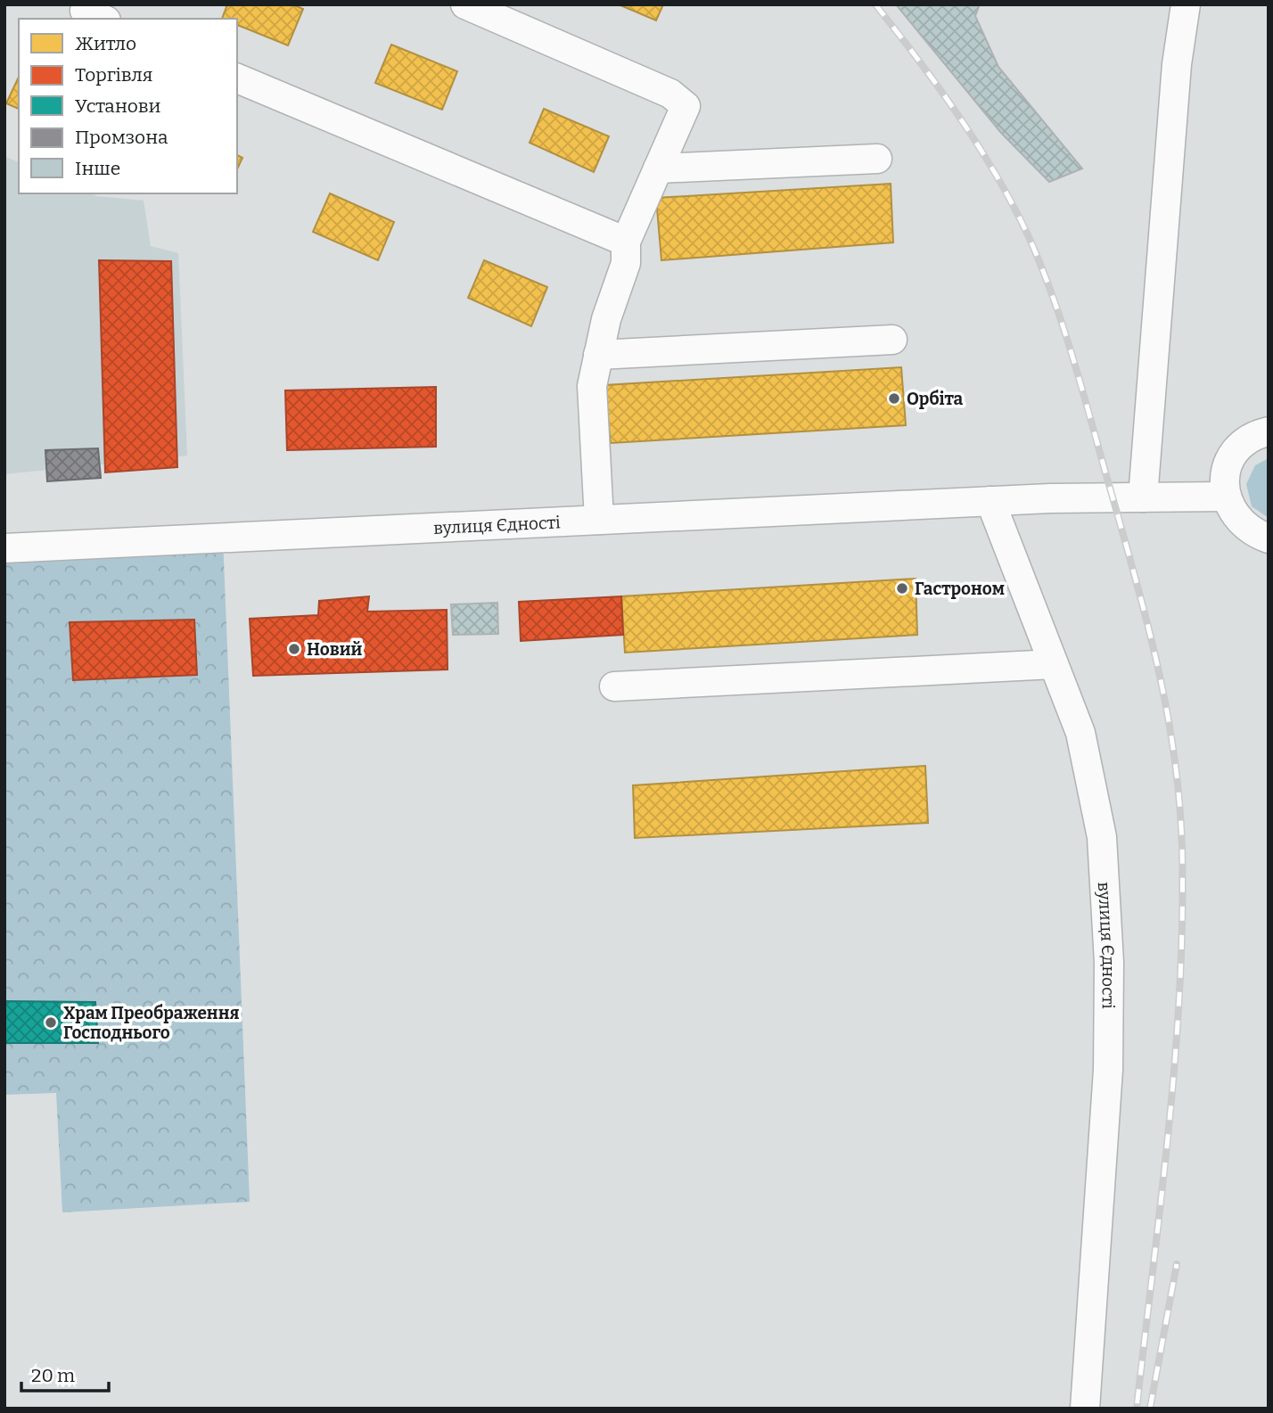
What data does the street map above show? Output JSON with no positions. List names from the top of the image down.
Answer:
{
  "streets": {
    "street": ["вулиця Єдності"]
  },
  "places": [
    "Орбіта",
    "Гастроном",
    "Новий",
    "Храм Преображення Господнього"
  ],
  "legend": [
    "Житло",
    "Торгівля",
    "Установи",
    "Промзона",
    "Інше"
  ],
  "scale_bar": "20 m"
}
